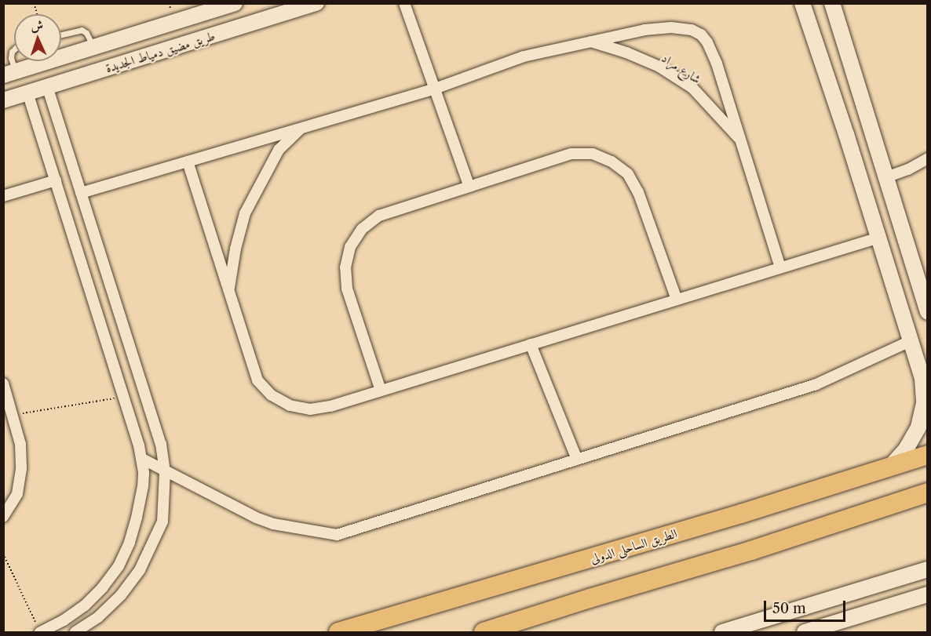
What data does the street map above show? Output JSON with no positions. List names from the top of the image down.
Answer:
{
  "streets": {
    "highway": ["الطريق الساحلى الدولى"],
    "street": ["طريق مضيق دمياط الجديدة", "شارع مراد"]
  },
  "scale_bar": "50 m",
  "north": "top"
}
